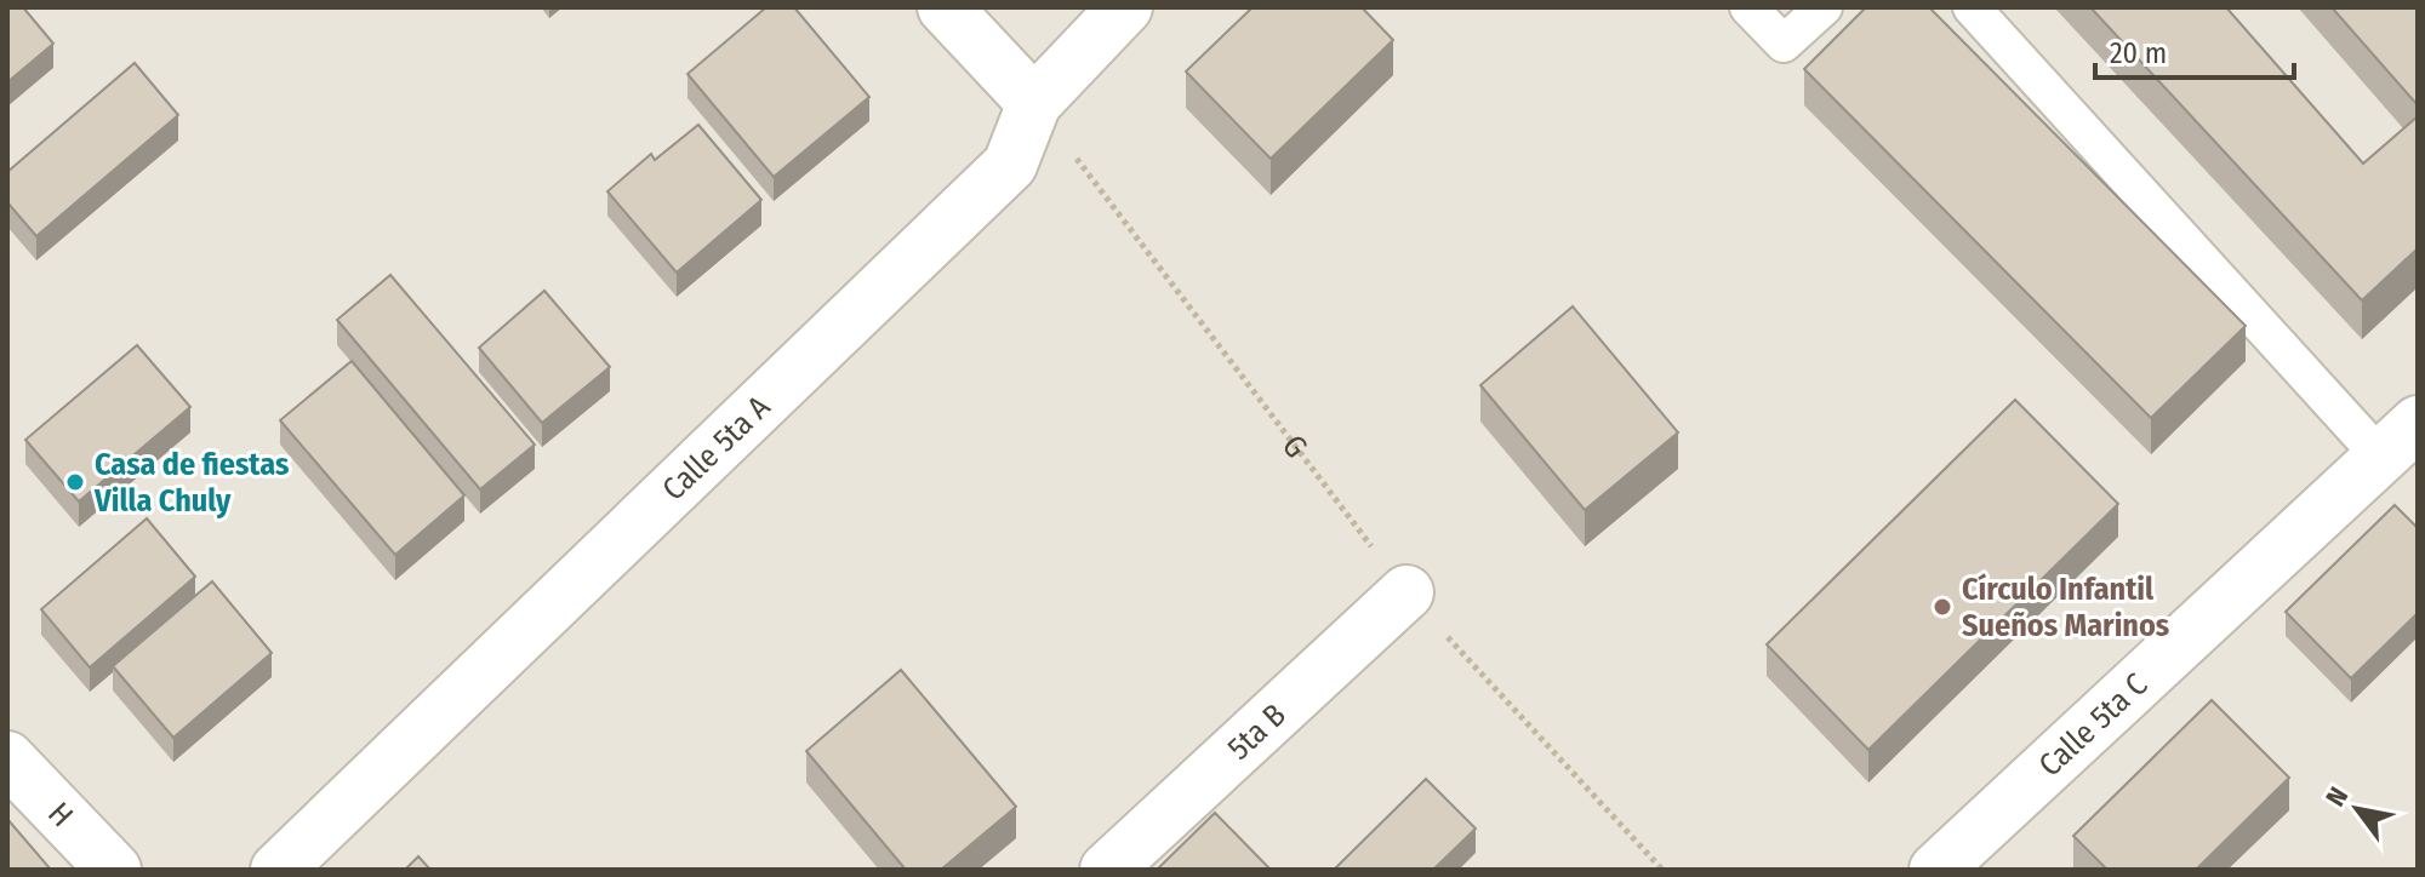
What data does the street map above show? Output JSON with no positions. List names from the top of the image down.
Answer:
{
  "streets": {
    "street": [
      "Calle 5ta A",
      "Calle 5ta C",
      "5ta B",
      "H"
    ],
    "path": ["G"]
  },
  "crossings": [
    ["G", "Calle 5ta A"],
    ["G", "5ta B"]
  ],
  "places": ["Casa de fiestas Villa Chuly", "Círculo Infantil Sueños Marinos"],
  "scale_bar": "20 m",
  "north": "top left"
}
